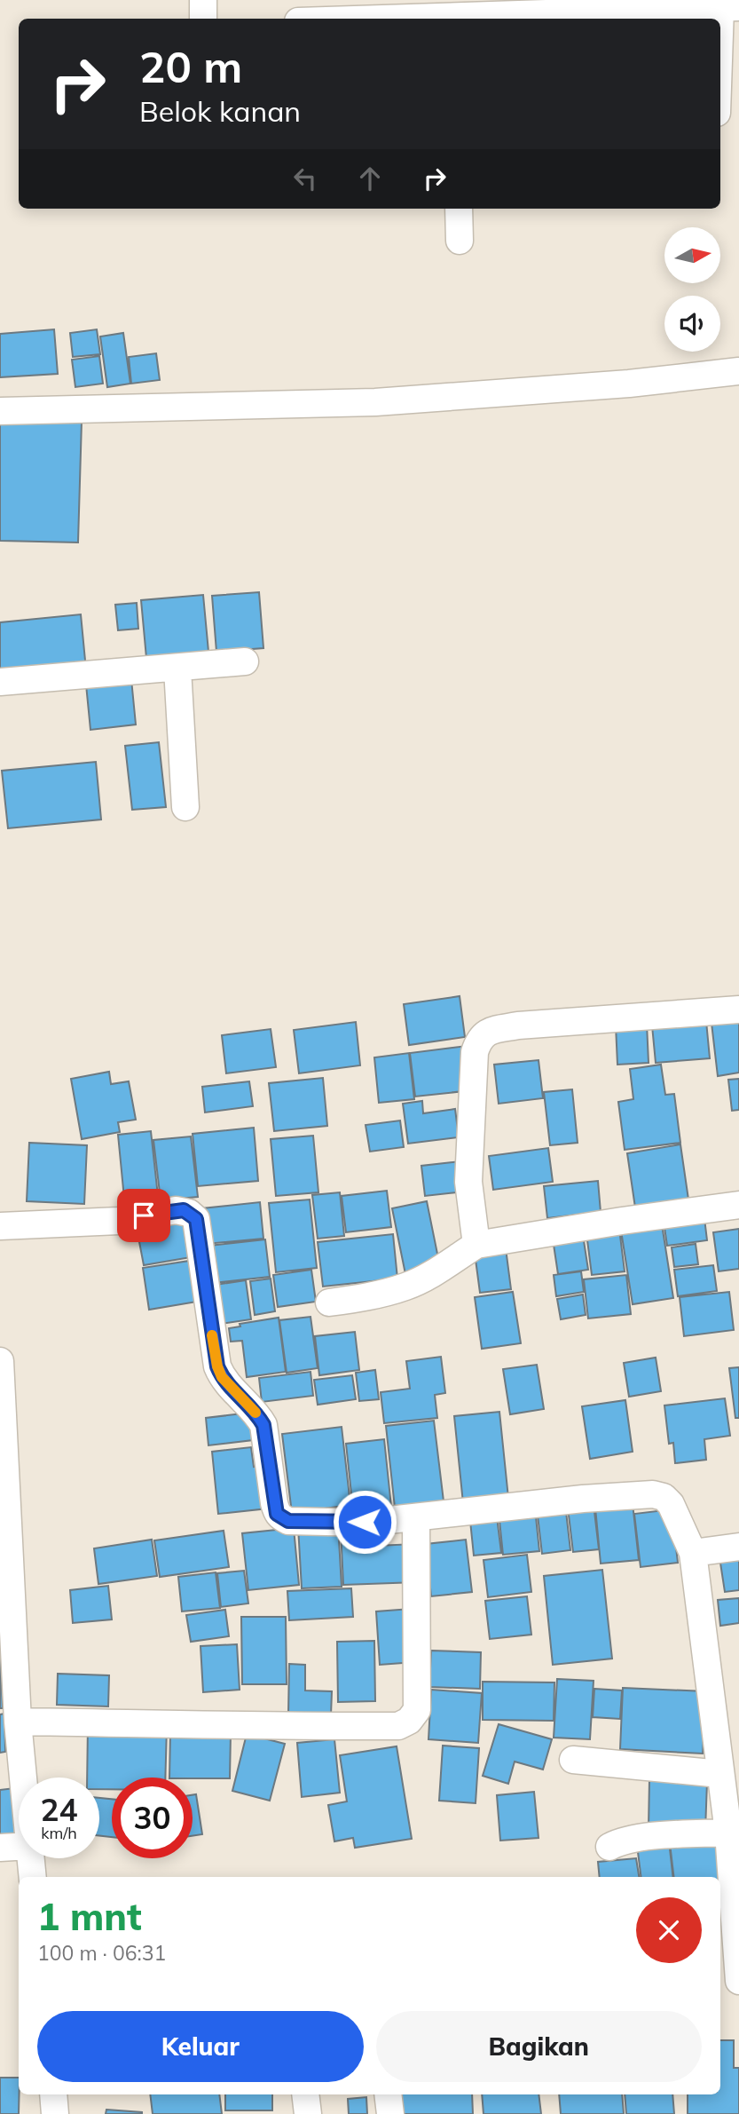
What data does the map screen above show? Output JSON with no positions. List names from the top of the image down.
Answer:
{
  "north": "right",
  "page": {
    "turn": ["20 m", "Belok kanan"],
    "speed": "24 km/h",
    "limit": "30",
    "heading": ["1 mnt", "100 m · 06:31"],
    "buttons": ["Keluar", "Bagikan"]
  }
}
